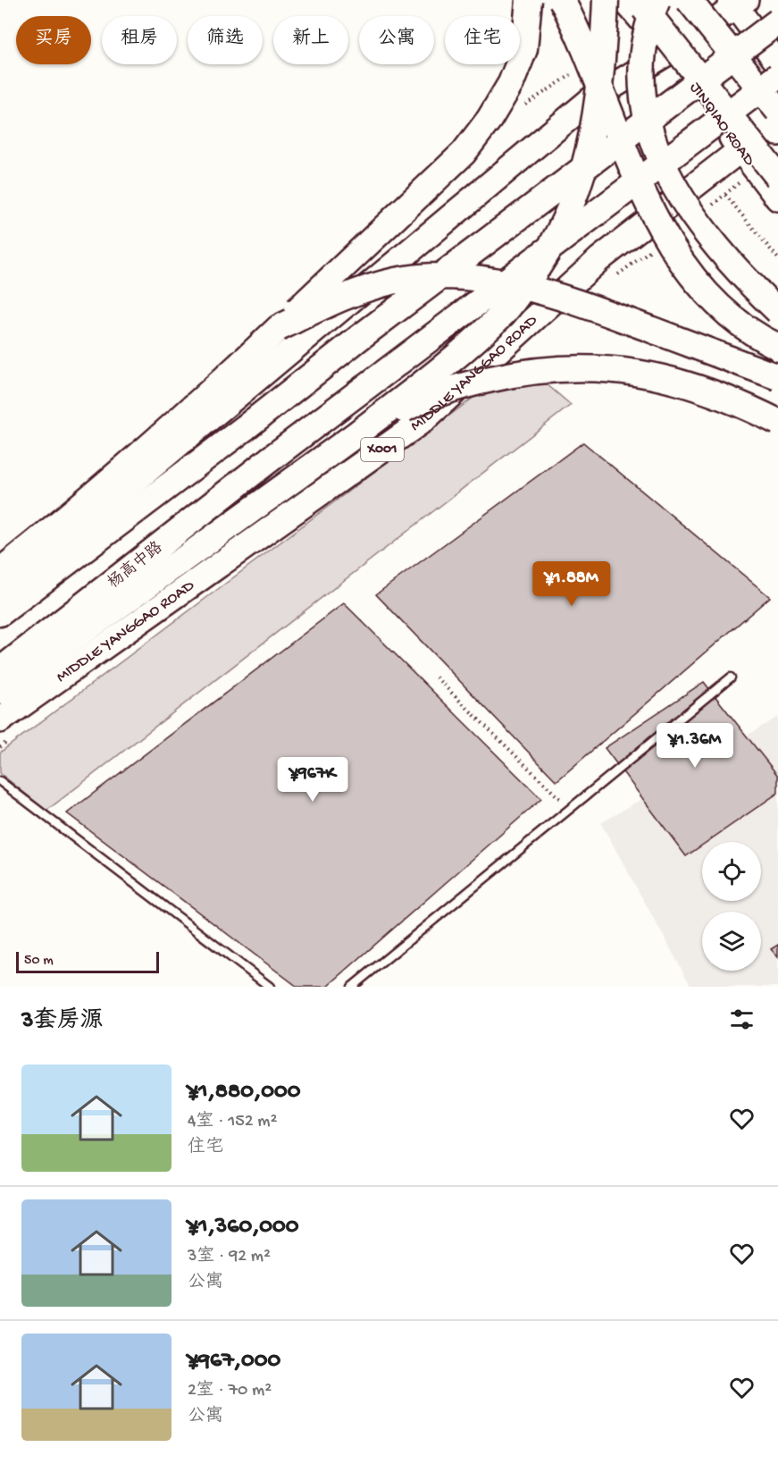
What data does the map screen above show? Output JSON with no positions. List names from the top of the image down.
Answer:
{
  "streets": {
    "main road": ["JINQIAO ROAD", "MIDDLE YANGGAO ROAD", "X001"]
  },
  "crossings": [
    ["JINQIAO ROAD", "MIDDLE YANGGAO ROAD"]
  ],
  "scale_bar": "50 m",
  "page": {
    "chip": [
      "买房",
      "租房",
      "筛选",
      "新上",
      "公寓",
      "住宅"
    ],
    "price": ["¥1.88M", "¥1.36M", "¥967K"],
    "scale": "50 m",
    "heading": "3套房源",
    "list": [
      {
        "name": "¥1,880,000",
        "note": "4室 · 152 m² · 住宅"
      },
      {
        "name": "¥1,360,000",
        "note": "3室 · 92 m² · 公寓"
      },
      {
        "name": "¥967,000",
        "note": "2室 · 70 m² · 公寓"
      }
    ]
  }
}
